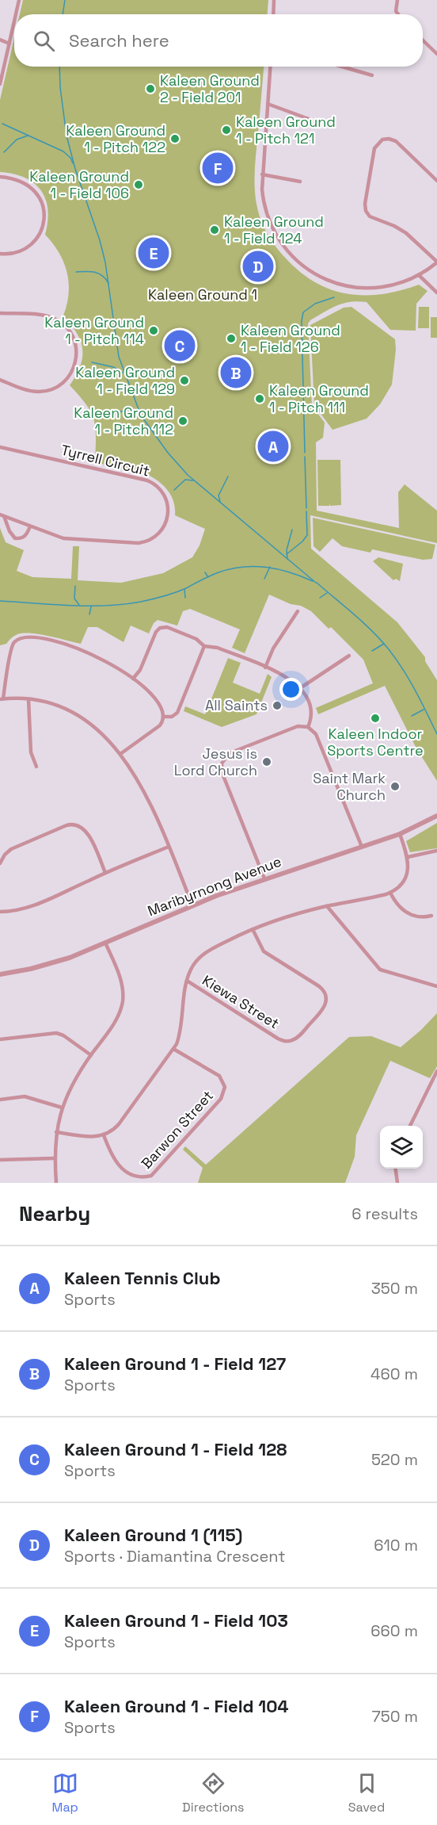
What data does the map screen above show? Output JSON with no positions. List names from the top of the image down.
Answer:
{
  "streets": {
    "street": [
      "Tyrrell Circuit",
      "Maribyrnong Avenue",
      "Kiewa Street",
      "Barwon Street"
    ]
  },
  "parks": ["Kaleen Ground 1"],
  "places": [
    "Kaleen Ground 2 - Field 201",
    "Kaleen Ground 1 - Pitch 121",
    "Kaleen Ground 1 - Pitch 122",
    "Kaleen Ground 1 - Field 106",
    "Kaleen Ground 1 - Field 124",
    "Kaleen Ground 1 - Pitch 114",
    "Kaleen Ground 1 - Field 126",
    "Kaleen Ground 1 - Field 129",
    "Kaleen Ground 1 - Pitch 111",
    "Kaleen Ground 1 - Pitch 112",
    "All Saints",
    "Kaleen Indoor Sports Centre",
    "Jesus is Lord Church",
    "Saint Mark Church"
  ],
  "page": {
    "search": "Search here",
    "pins": [
      "F",
      "E",
      "D",
      "C",
      "B",
      "A"
    ],
    "heading": ["Nearby", "6 results"],
    "list": [
      {
        "mark": "A",
        "name": "Kaleen Tennis Club",
        "note": "Sports",
        "value": "350 m"
      },
      {
        "mark": "B",
        "name": "Kaleen Ground 1 - Field 127",
        "note": "Sports",
        "value": "460 m"
      },
      {
        "mark": "C",
        "name": "Kaleen Ground 1 - Field 128",
        "note": "Sports",
        "value": "520 m"
      },
      {
        "mark": "D",
        "name": "Kaleen Ground 1 (115)",
        "note": "Sports · Diamantina Crescent",
        "value": "610 m"
      },
      {
        "mark": "E",
        "name": "Kaleen Ground 1 - Field 103",
        "note": "Sports",
        "value": "660 m"
      },
      {
        "mark": "F",
        "name": "Kaleen Ground 1 - Field 104",
        "note": "Sports",
        "value": "750 m"
      }
    ],
    "nav": ["Map", "Directions", "Saved"]
  }
}
